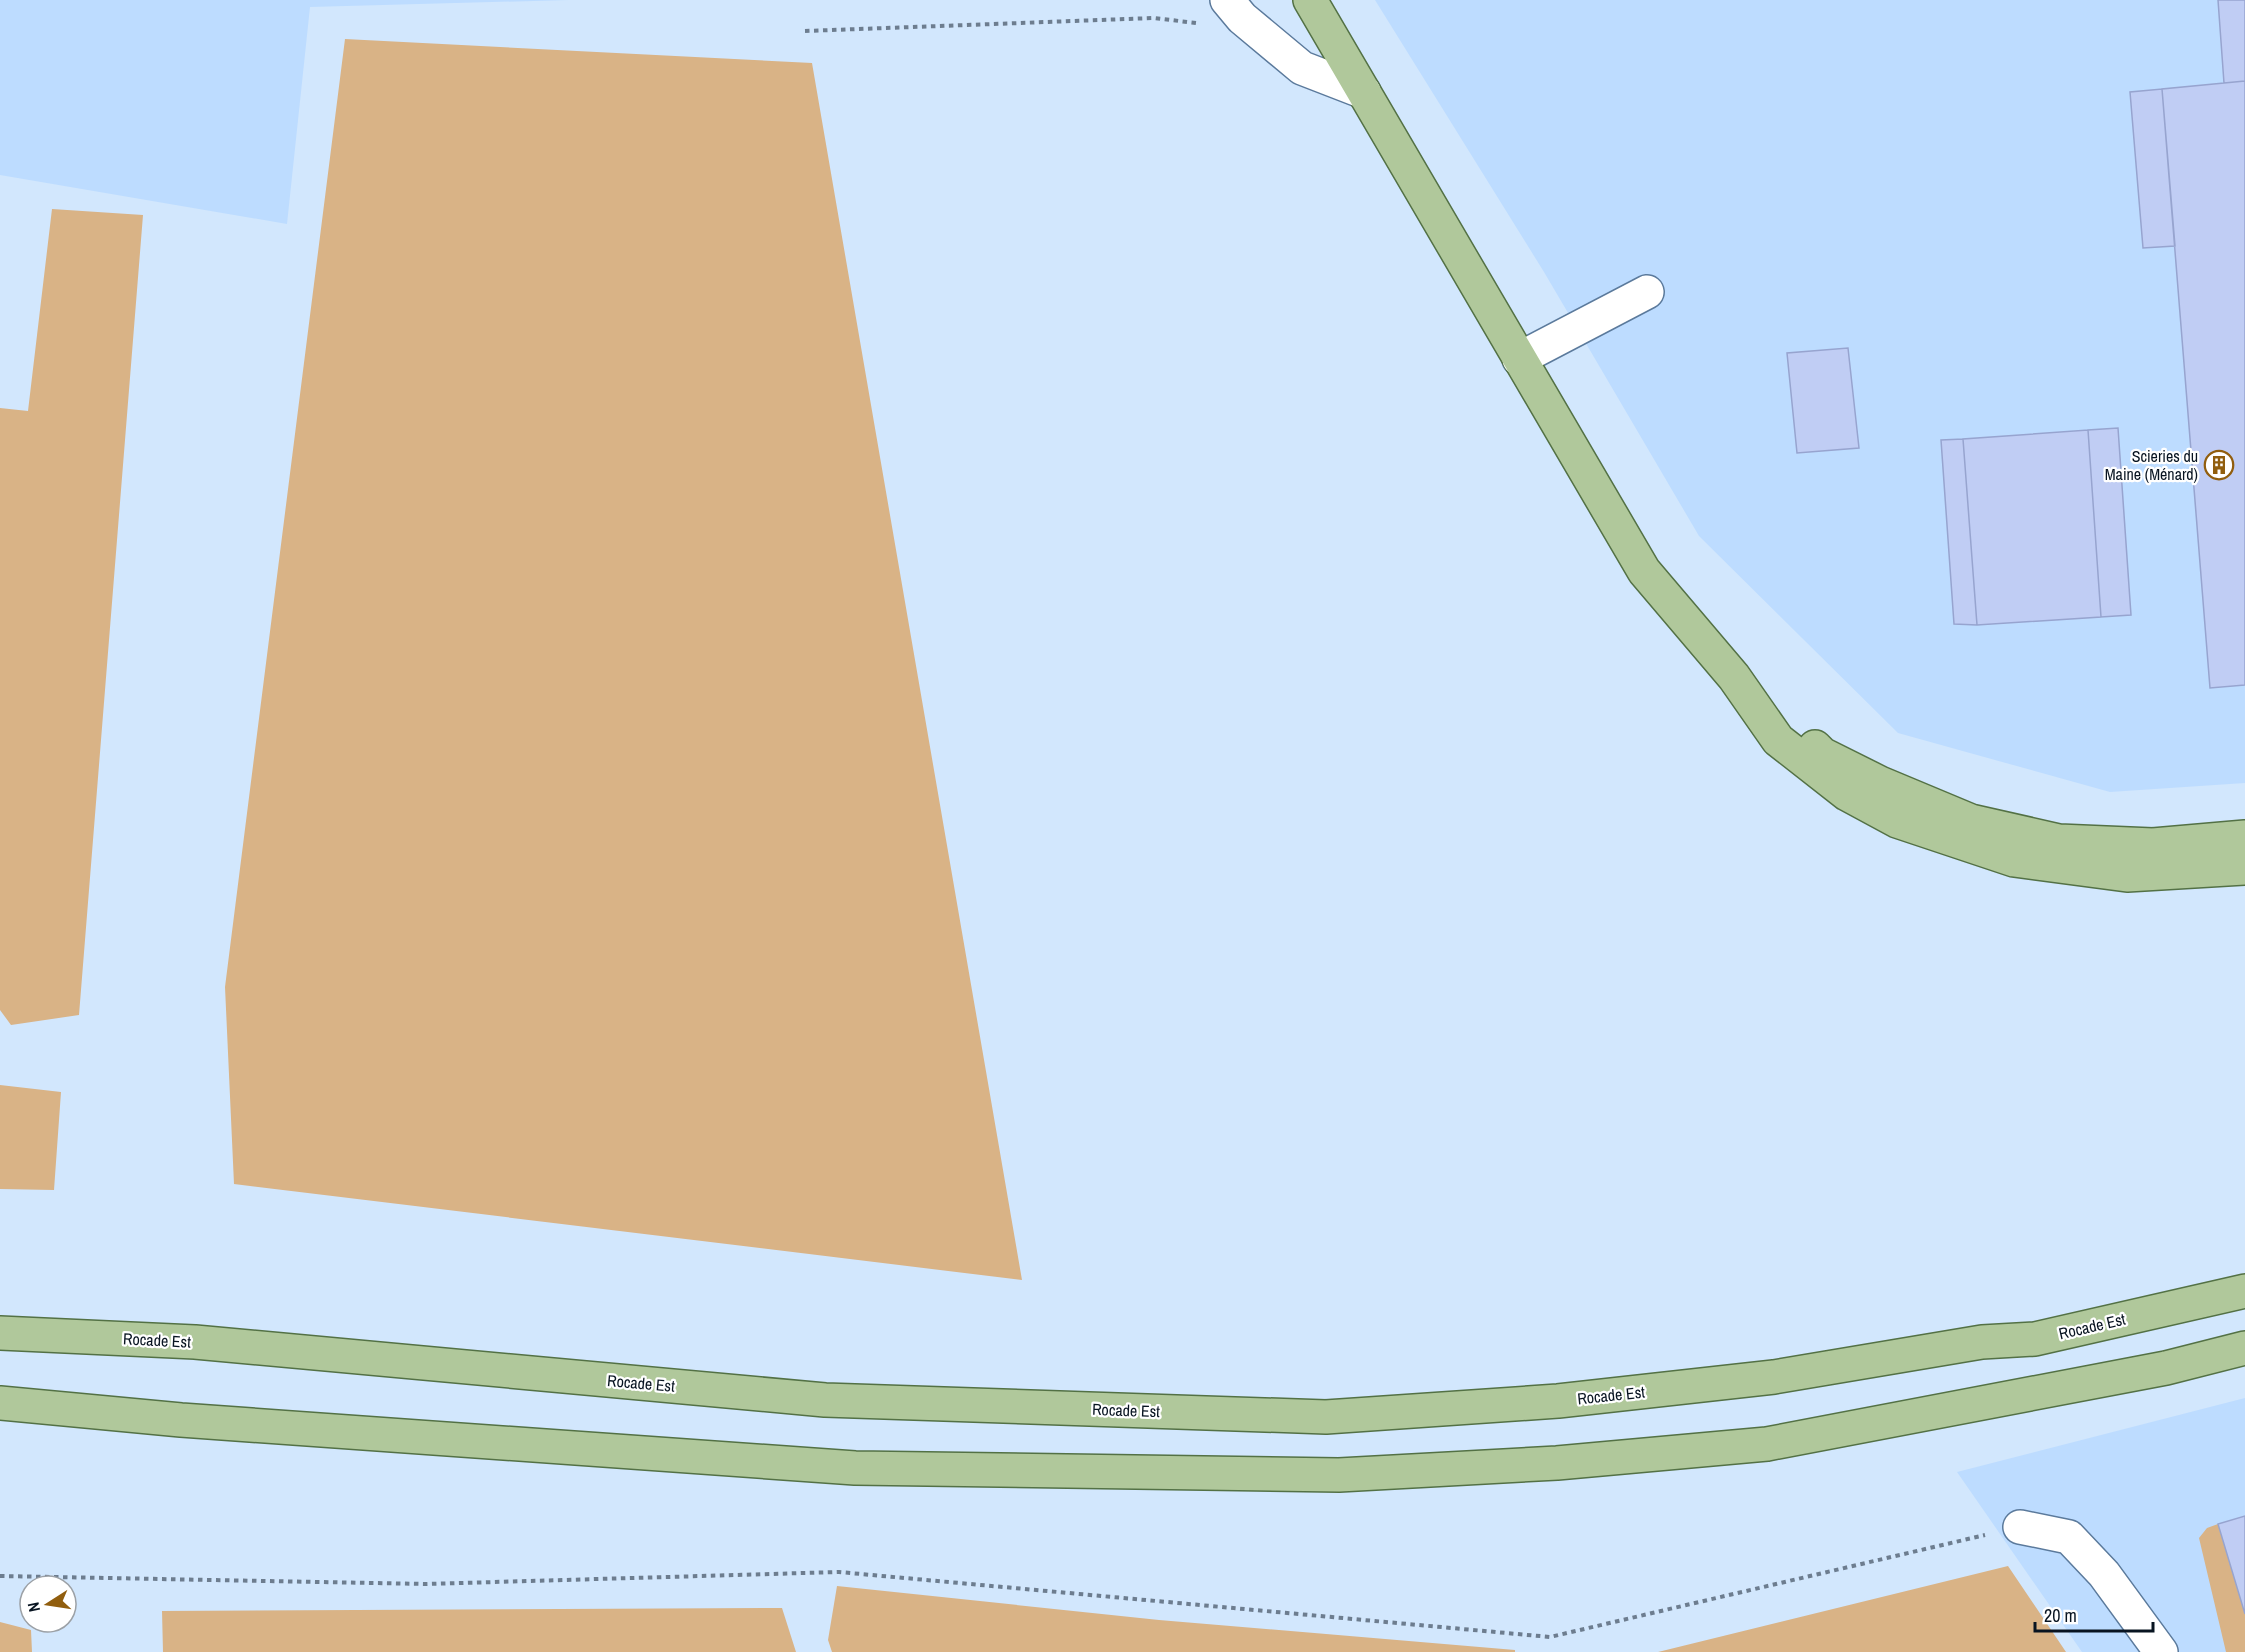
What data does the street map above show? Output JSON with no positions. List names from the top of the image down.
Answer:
{
  "streets": {
    "main road": ["Rocade Est"]
  },
  "places": {
    "building": ["Scieries du Maine (Ménard)"]
  },
  "scale_bar": "20 m",
  "north": "left"
}
